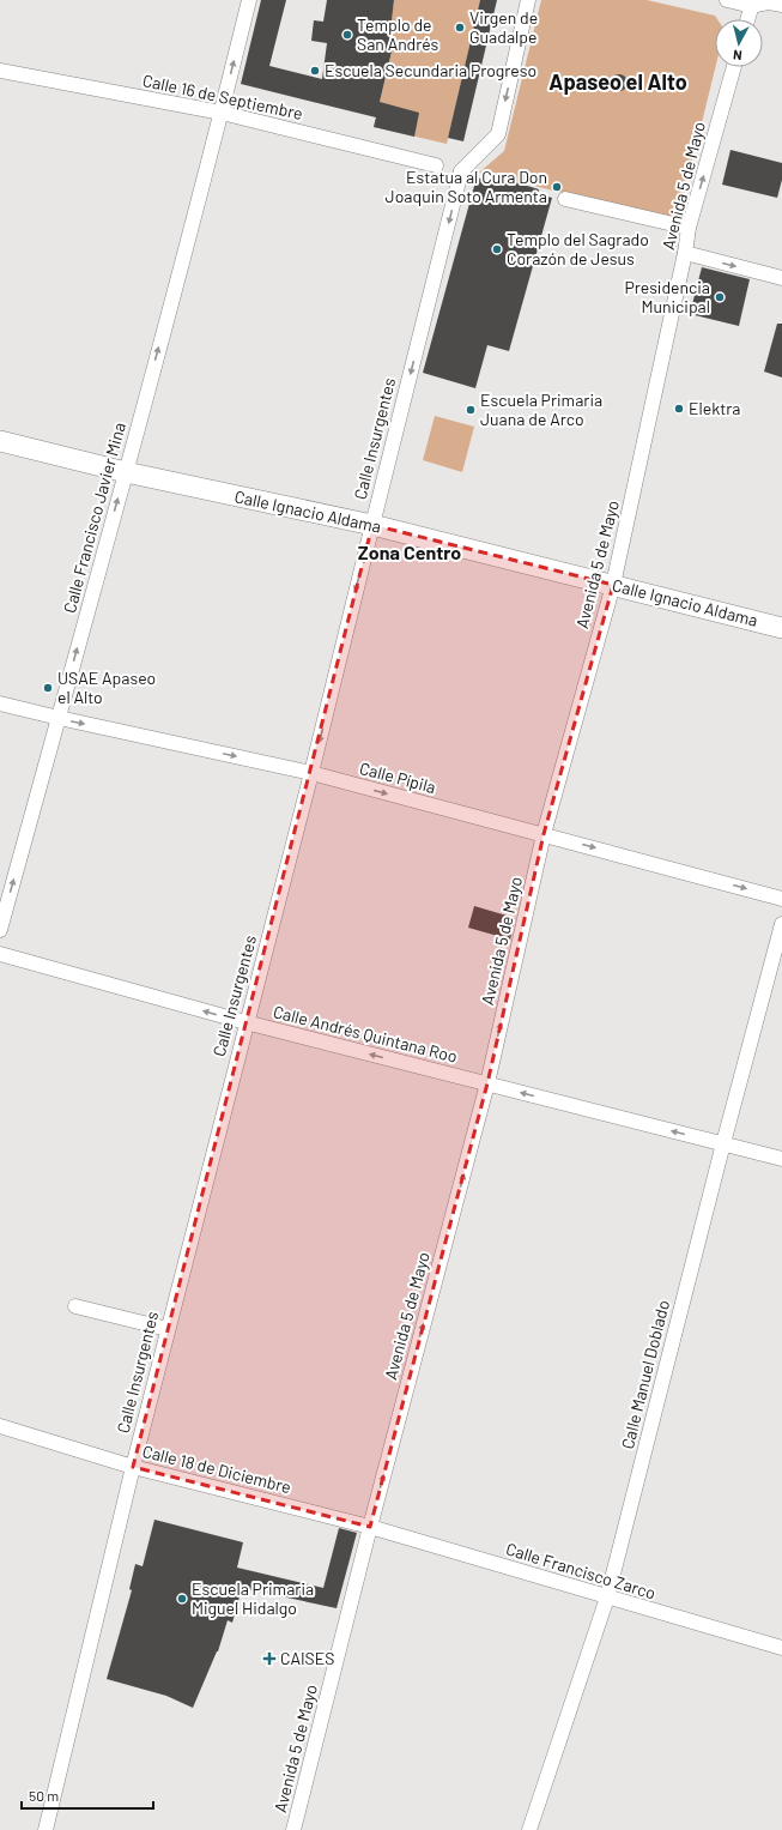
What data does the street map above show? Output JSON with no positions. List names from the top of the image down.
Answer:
{
  "streets": {
    "street": [
      "Calle 16 de Septiembre",
      "Avenida 5 de Mayo",
      "Calle Insurgentes",
      "Calle Ignacio Aldama",
      "Calle Francisco Javier Mina",
      "Calle Pípila",
      "Calle Andrés Quintana Roo",
      "Calle Manuel Doblado",
      "Calle 18 de Diciembre",
      "Calle Francisco Zarco"
    ]
  },
  "crossings": [
    ["Calle 16 de Septiembre", "Calle Insurgentes"],
    ["Calle 16 de Septiembre", "Calle Francisco Javier Mina"],
    ["Avenida 5 de Mayo", "Calle Ignacio Aldama"],
    ["Avenida 5 de Mayo", "Calle Pípila"],
    ["Avenida 5 de Mayo", "Calle Andrés Quintana Roo"],
    ["Avenida 5 de Mayo", "Calle 18 de Diciembre"],
    ["Avenida 5 de Mayo", "Calle Francisco Zarco"],
    ["Calle Insurgentes", "Calle Ignacio Aldama"],
    ["Calle Insurgentes", "Calle Pípila"],
    ["Calle Insurgentes", "Calle Andrés Quintana Roo"],
    ["Calle Insurgentes", "Calle 18 de Diciembre"],
    ["Calle Ignacio Aldama", "Calle Francisco Javier Mina"],
    ["Calle Francisco Javier Mina", "Calle Pípila"],
    ["Calle Andrés Quintana Roo", "Calle Manuel Doblado"],
    ["Calle Manuel Doblado", "Calle Francisco Zarco"],
    ["Calle 18 de Diciembre", "Calle Francisco Zarco"]
  ],
  "one_way": [
    "Avenida 5 de Mayo",
    "Calle Insurgentes",
    "Calle Francisco Javier Mina",
    "Calle Pípila",
    "Calle Andrés Quintana Roo"
  ],
  "districts": ["Apaseo el Alto", "Zona Centro"],
  "places": {
    "other": [
      "Virgen de Guadalpe",
      "Templo de San Andrés",
      "Escuela Secundaria Progreso",
      "Estatua al Cura Don Joaquin Soto Armenta",
      "Templo del Sagrado Corazón de Jesus",
      "Presidencia Municipal",
      "Elektra",
      "Escuela Primaria Juana de Arco",
      "USAE Apaseo el Alto",
      "Escuela Primaria Miguel Hidalgo"
    ],
    "health": ["CAISES"]
  },
  "scale_bar": "50 m",
  "north": "bottom"
}
